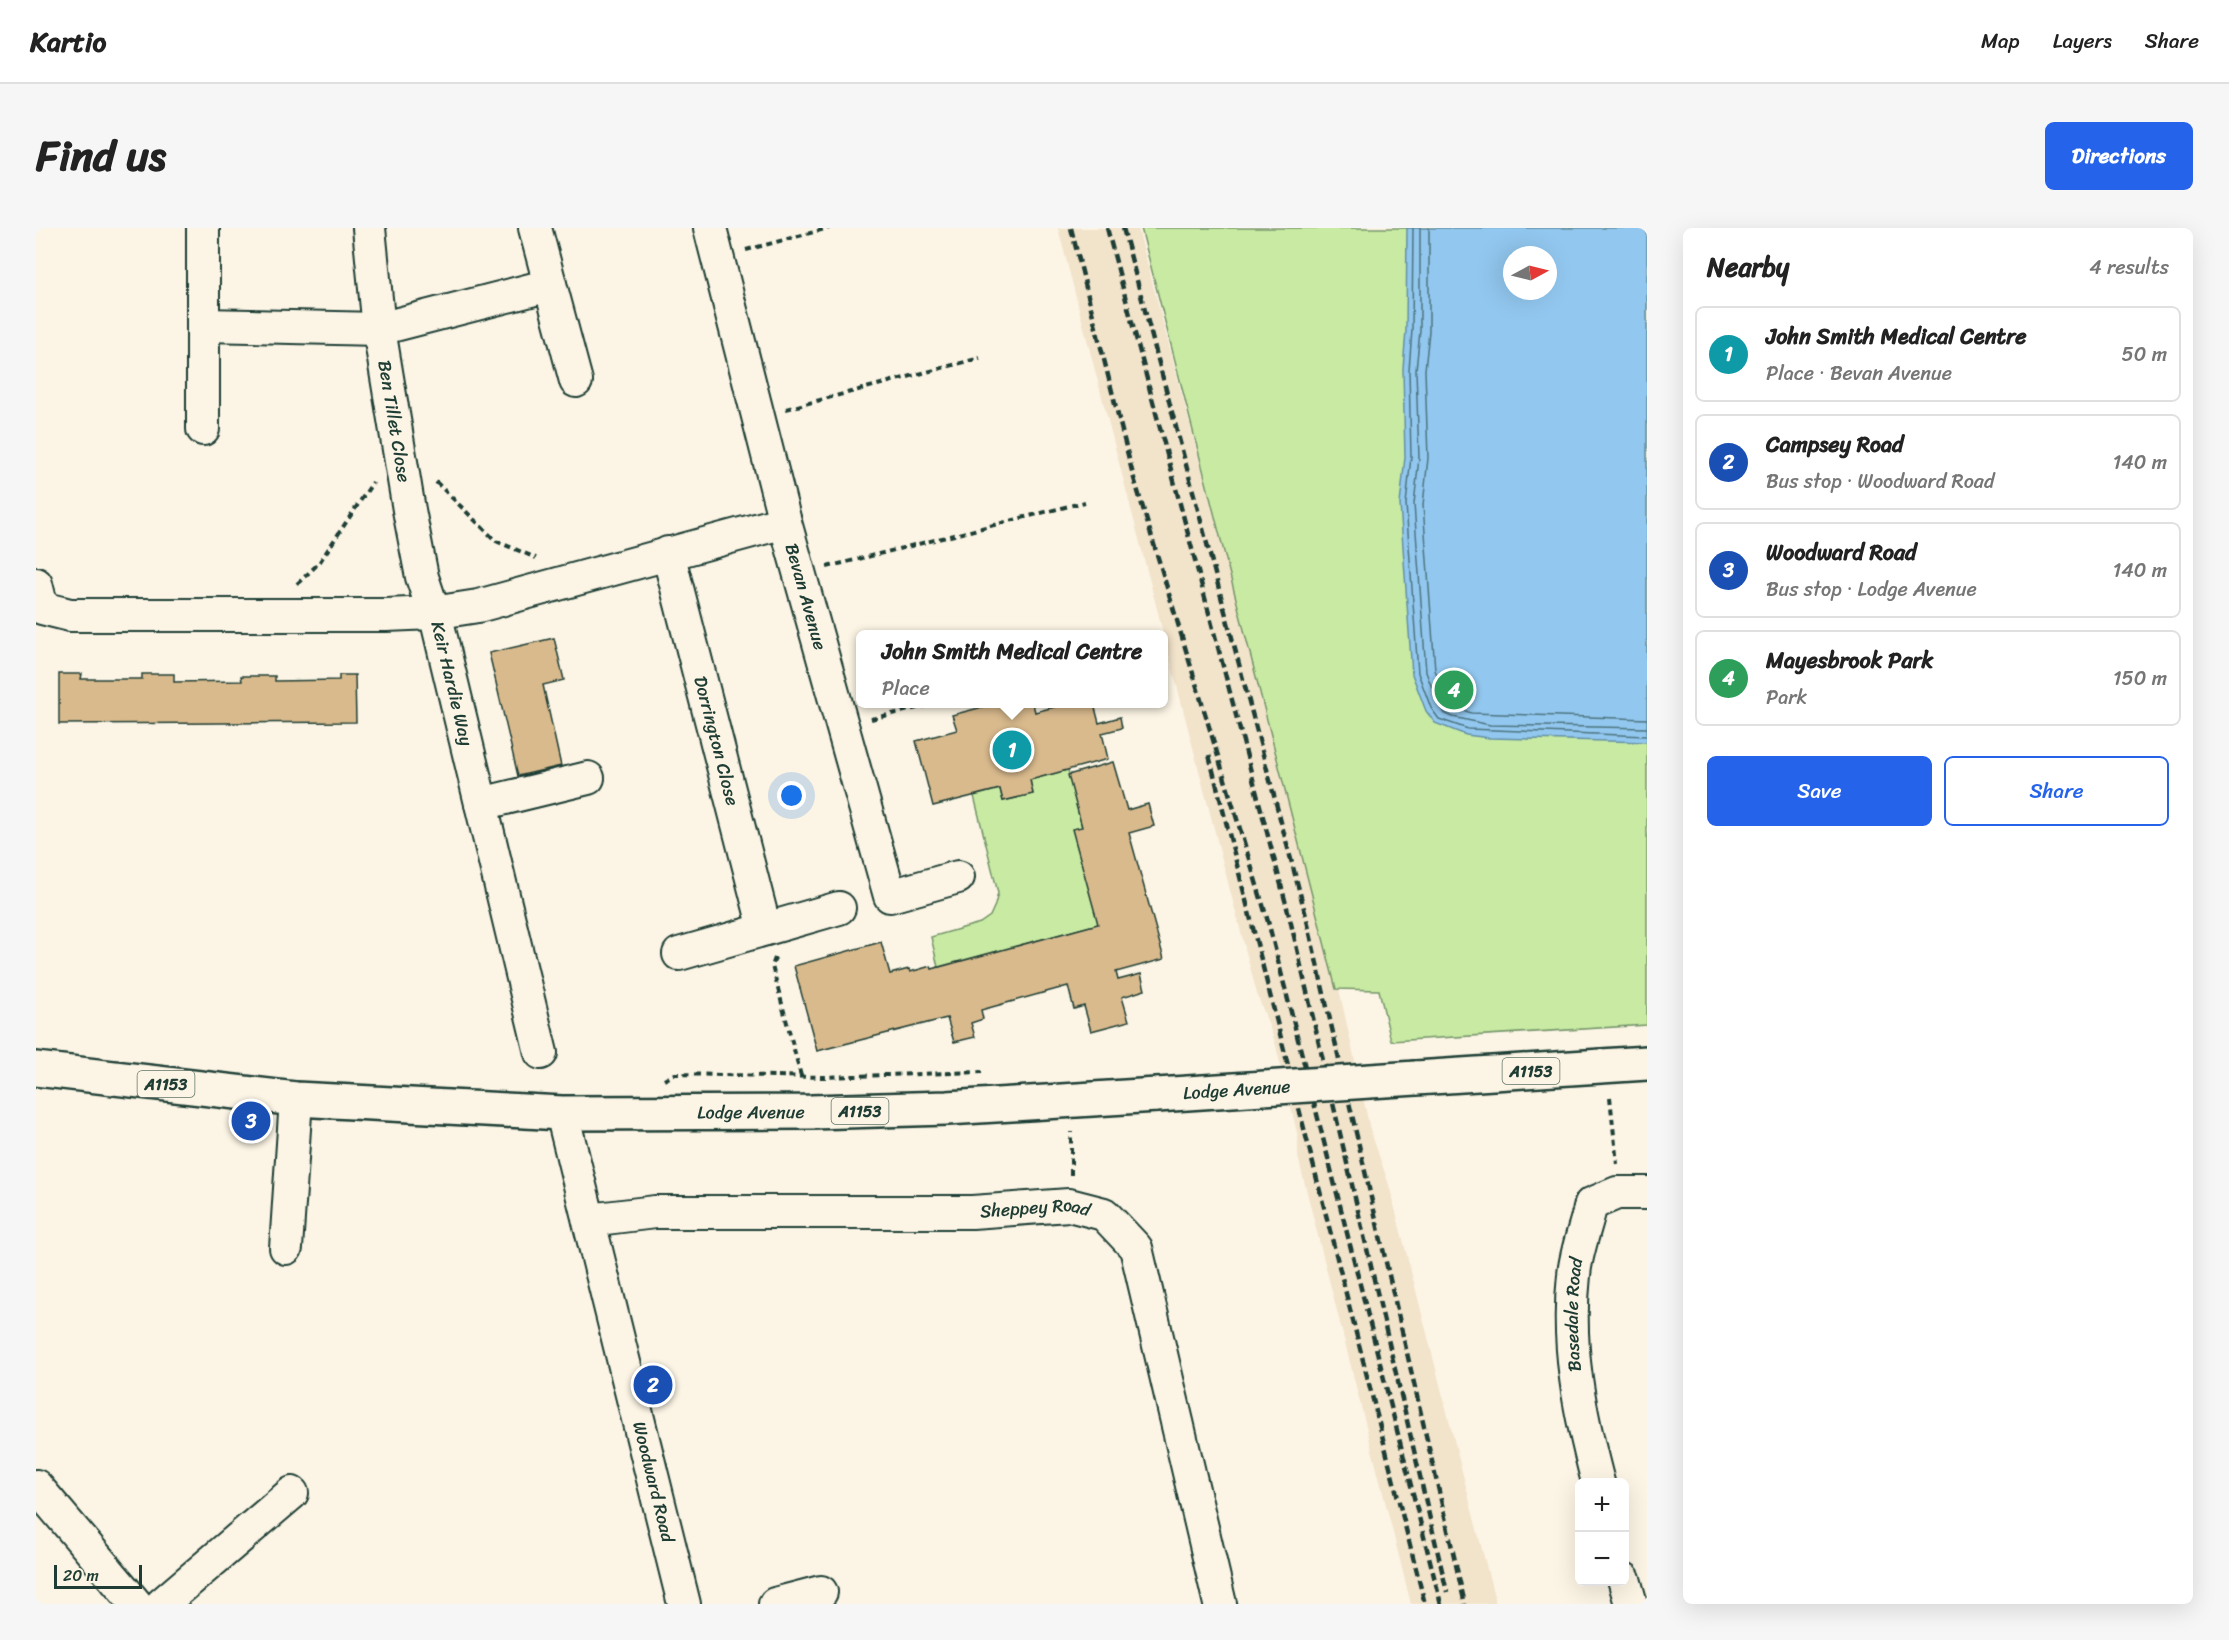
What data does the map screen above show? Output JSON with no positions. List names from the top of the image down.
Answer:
{
  "streets": {
    "main road": ["A1153", "Lodge Avenue"],
    "street": [
      "Ben Tillet Close",
      "Bevan Avenue",
      "Keir Hardie Way",
      "Dorrington Close",
      "Sheppey Road",
      "Basedale Road",
      "Woodward Road"
    ]
  },
  "crossings": [
    ["Ben Tillet Close", "Keir Hardie Way"],
    ["Lodge Avenue", "Woodward Road"],
    ["Sheppey Road", "Woodward Road"]
  ],
  "scale_bar": "20 m",
  "north": "right",
  "page": {
    "header": "Kartio",
    "nav": ["Map", "Layers", "Share"],
    "title": "Find us",
    "buttons": [
      "Directions",
      ["Save", "Share"]
    ],
    "heading": ["Nearby", "4 results"],
    "list": [
      {
        "mark": "1",
        "name": "John Smith Medical Centre",
        "note": "Place · Bevan Avenue",
        "value": "50 m"
      },
      {
        "mark": "2",
        "name": "Campsey Road",
        "note": "Bus stop · Woodward Road",
        "value": "140 m"
      },
      {
        "mark": "3",
        "name": "Woodward Road",
        "note": "Bus stop · Lodge Avenue",
        "value": "140 m"
      },
      {
        "mark": "4",
        "name": "Mayesbrook Park",
        "note": "Park",
        "value": "150 m"
      }
    ],
    "popup": ["John Smith Medical Centre", "Place"],
    "pins": [
      "4",
      "1",
      "3",
      "2"
    ],
    "map_buttons": ["+", "−"],
    "scale": "20 m"
  }
}
